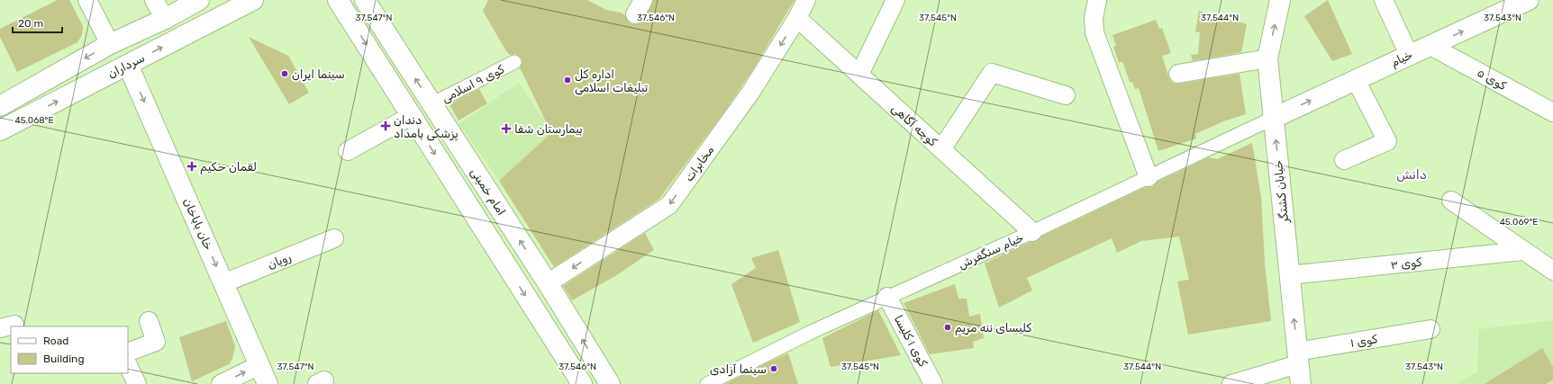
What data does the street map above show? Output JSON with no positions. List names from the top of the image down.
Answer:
{
  "streets": {
    "main road": [
      "خیام",
      "سرداران",
      "امام خمینی",
      "خیابان کشتگر",
      "خان باباخان"
    ],
    "street": [
      "کوی ۵",
      "کوی ۹ اسلامی",
      "کوچه آگاهی",
      "مخابرات",
      "خیام سنگفرش",
      "رویان",
      "کوی ۳",
      "کوی ۱ کلیسا",
      "کوی ۱"
    ]
  },
  "crossings": [
    ["خیام", "کوی ۵"],
    ["خیام", "خیابان کشتگر"],
    ["خیام", "خیام سنگفرش"],
    ["سرداران", "خان باباخان"],
    ["کوی ۹ اسلامی", "امام خمینی"],
    ["کوچه آگاهی", "مخابرات"],
    ["کوچه آگاهی", "خیام سنگفرش"],
    ["مخابرات", "امام خمینی"],
    ["خیابان کشتگر", "خیام سنگفرش"],
    ["خیابان کشتگر", "کوی ۳"],
    ["خیابان کشتگر", "کوی ۱"],
    ["خان باباخان", "رویان"],
    ["خیام سنگفرش", "کوی ۱ کلیسا"]
  ],
  "one_way": [
    "خیام",
    "مخابرات",
    "خیابان کشتگر",
    "خان باباخان"
  ],
  "districts": ["دانش"],
  "places": {
    "other": [
      "سینما ایران",
      "اداره کل تبلیغات اسلامی",
      "کلیسای ننه مریم",
      "سینما آزادی"
    ],
    "health": ["دندان‌ پزشکی بامداد", "بیمارستان شفا", "لقمان حکیم"]
  },
  "legend": ["Road", "Building"],
  "scale_bar": "20 m",
  "coordinates": [
    "37.547°N",
    "37.546°N",
    "37.545°N",
    "37.544°N",
    "37.543°N",
    "45.068°E",
    "45.069°E"
  ]
}
